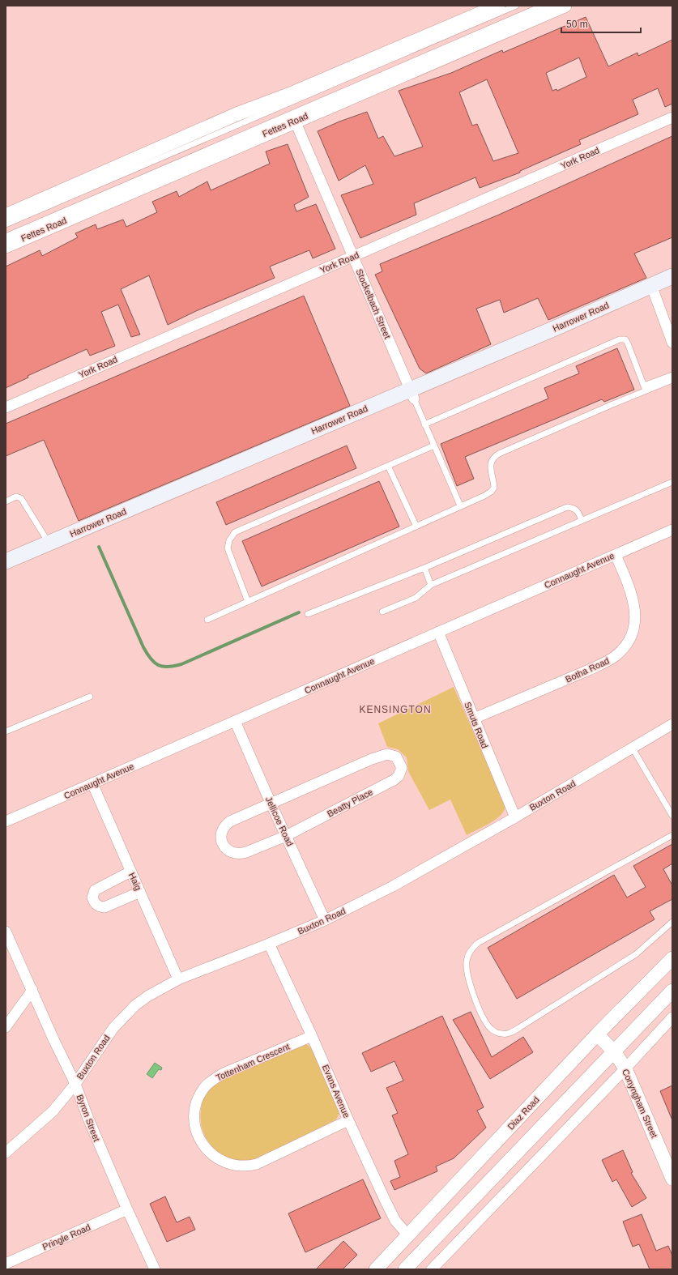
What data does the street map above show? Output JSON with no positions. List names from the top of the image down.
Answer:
{
  "streets": {
    "main road": ["Harrower Road"],
    "street": [
      "Fettes Road",
      "York Road",
      "Stockelbach Street",
      "Connaught Avenue",
      "Botha Road",
      "Smuts Road",
      "Buxton Road",
      "Beatty Place",
      "Jellicoe Road",
      "Haig",
      "Tottenham Crescent",
      "Evans Avenue",
      "Conyngham Street",
      "Diaz Road",
      "Byron Street",
      "Pringle Road"
    ]
  },
  "crossings": [
    ["Fettes Road", "Stockelbach Street"],
    ["York Road", "Stockelbach Street"],
    ["Stockelbach Street", "Harrower Road"],
    ["Connaught Avenue", "Botha Road"],
    ["Connaught Avenue", "Smuts Road"],
    ["Connaught Avenue", "Jellicoe Road"],
    ["Connaught Avenue", "Haig"],
    ["Botha Road", "Smuts Road"],
    ["Smuts Road", "Buxton Road"],
    ["Buxton Road", "Jellicoe Road"],
    ["Buxton Road", "Haig"],
    ["Buxton Road", "Evans Avenue"],
    ["Buxton Road", "Byron Street"],
    ["Beatty Place", "Jellicoe Road"],
    ["Tottenham Crescent", "Evans Avenue"],
    ["Evans Avenue", "Diaz Road"],
    ["Conyngham Street", "Diaz Road"],
    ["Byron Street", "Pringle Road"]
  ],
  "districts": ["KENSINGTON"],
  "scale_bar": "50 m"
}
